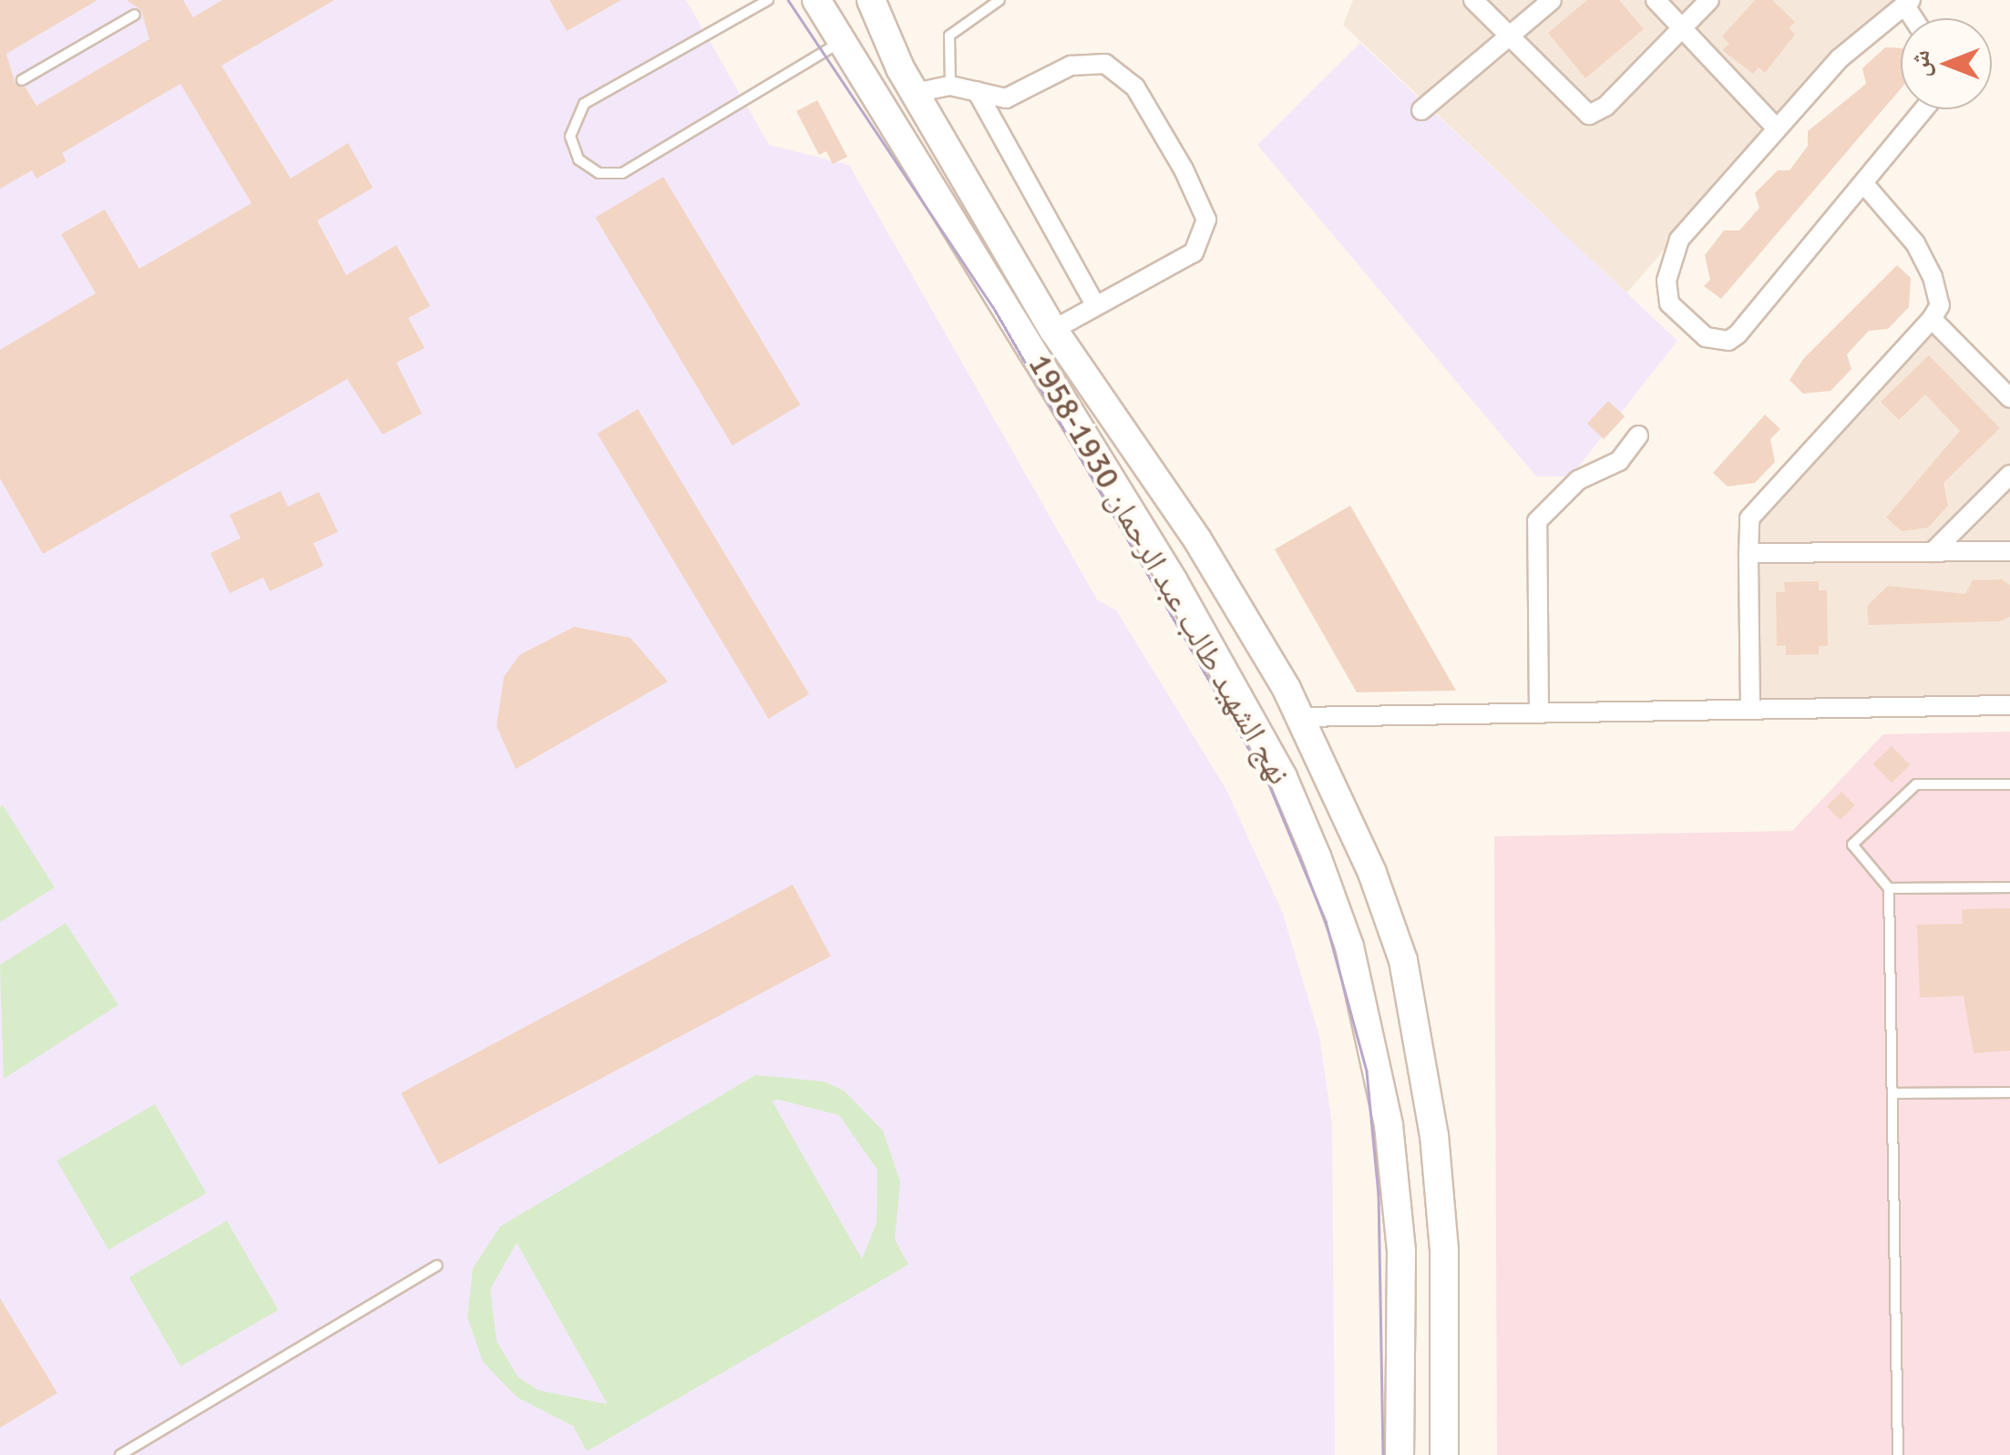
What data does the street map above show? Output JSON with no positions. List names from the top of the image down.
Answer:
{
  "streets": {
    "main road": ["نهج الشهيد طالب عبد الرحمان 1930-1958"]
  },
  "north": "left"
}
